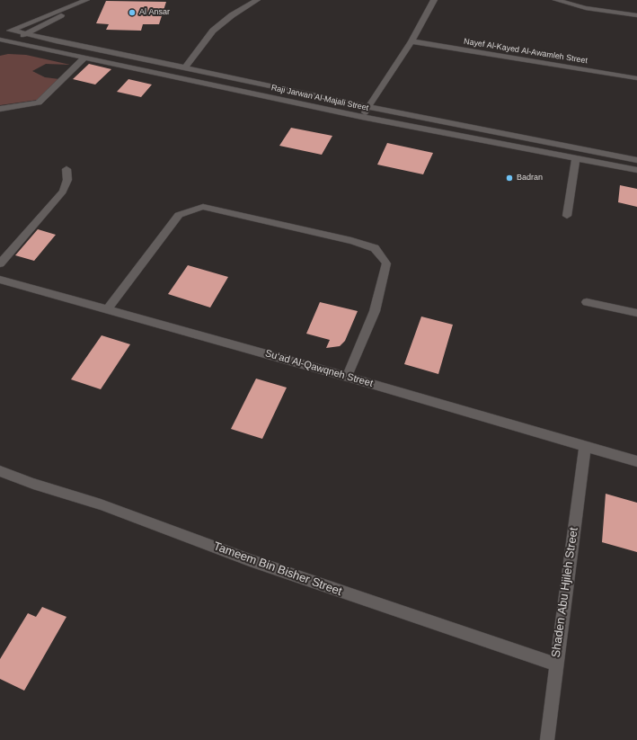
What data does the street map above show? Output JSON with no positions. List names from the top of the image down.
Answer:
{
  "streets": {
    "street": [
      "Nayef Al-Kayed Al-Awamleh Street",
      "Raji Jarwan Al-Majali Street",
      "Su‘ad Al-Qawqneh Street",
      "Tameem Bin Bisher Street",
      "Shaden Abu Hjileh Street"
    ]
  },
  "crossings": [
    ["Su‘ad Al-Qawqneh Street", "Shaden Abu Hjileh Street"],
    ["Tameem Bin Bisher Street", "Shaden Abu Hjileh Street"]
  ],
  "places": ["Al Ansar", "Badran"]
}
